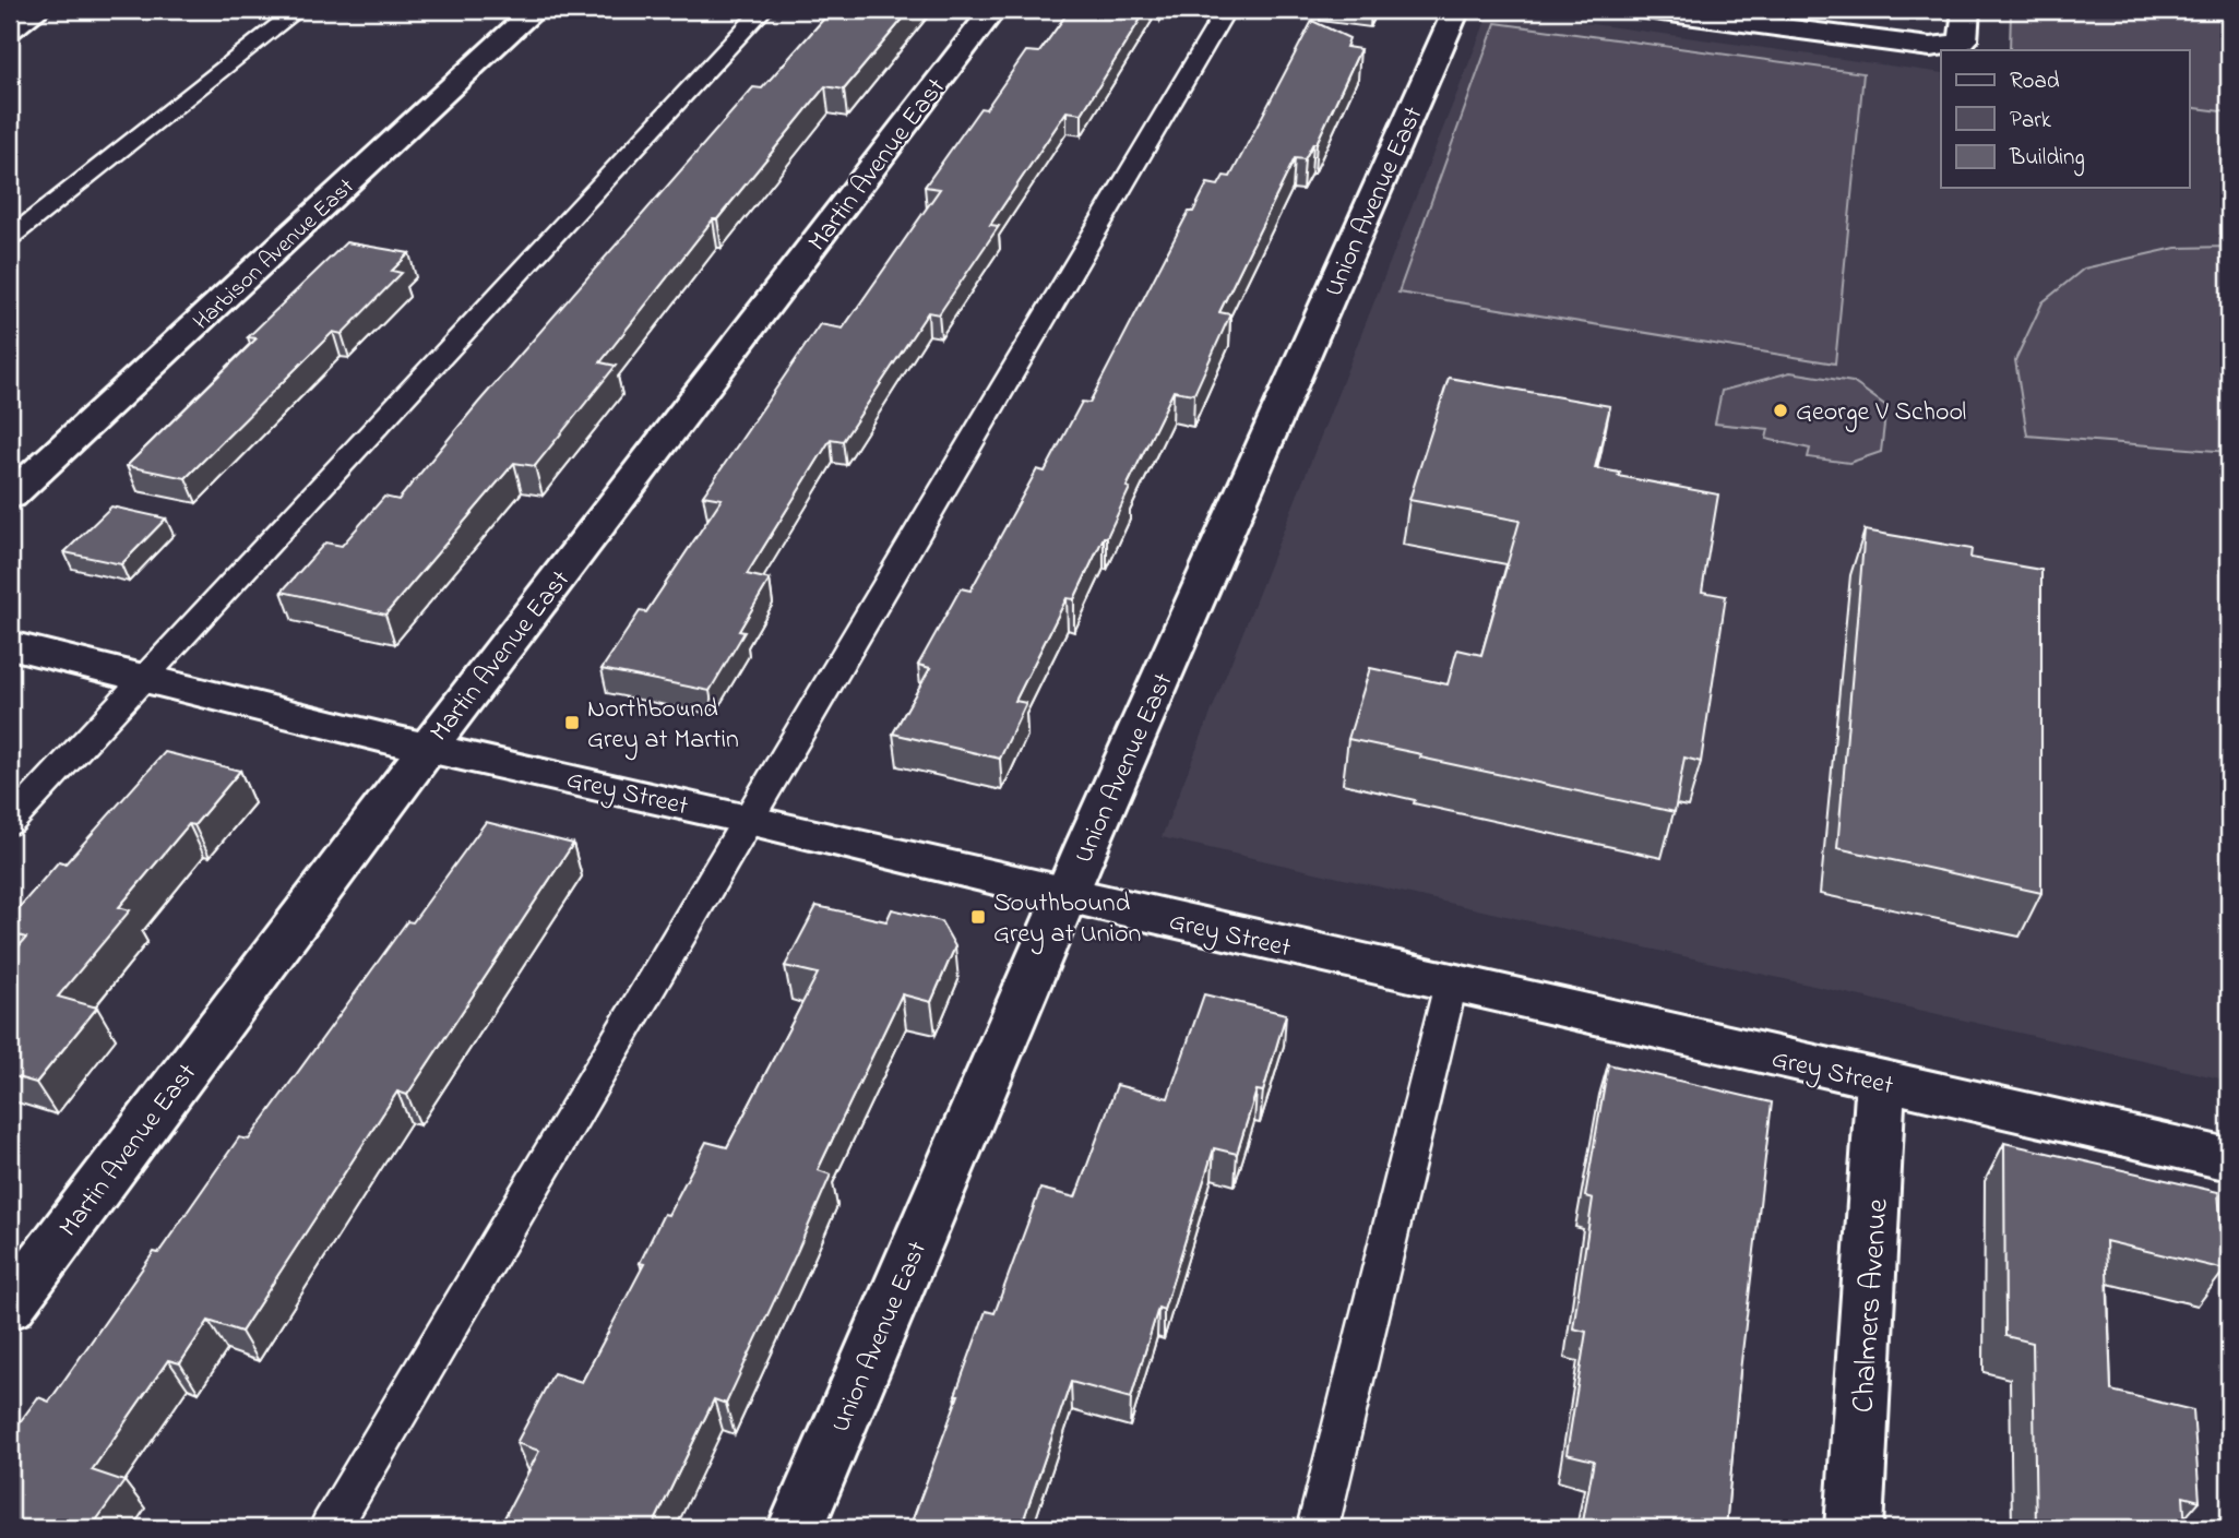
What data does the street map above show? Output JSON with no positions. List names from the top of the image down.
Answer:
{
  "streets": {
    "street": [
      "Martin Avenue East",
      "Union Avenue East",
      "Harbison Avenue East",
      "Grey Street",
      "Chalmers Avenue"
    ]
  },
  "crossings": [
    ["Martin Avenue East", "Grey Street"],
    ["Union Avenue East", "Grey Street"],
    ["Grey Street", "Chalmers Avenue"]
  ],
  "places": {
    "other": ["George V School"],
    "transit": ["Northbound Grey at Martin", "Southbound Grey at Union"]
  },
  "legend": ["Road", "Park", "Building"]
}
